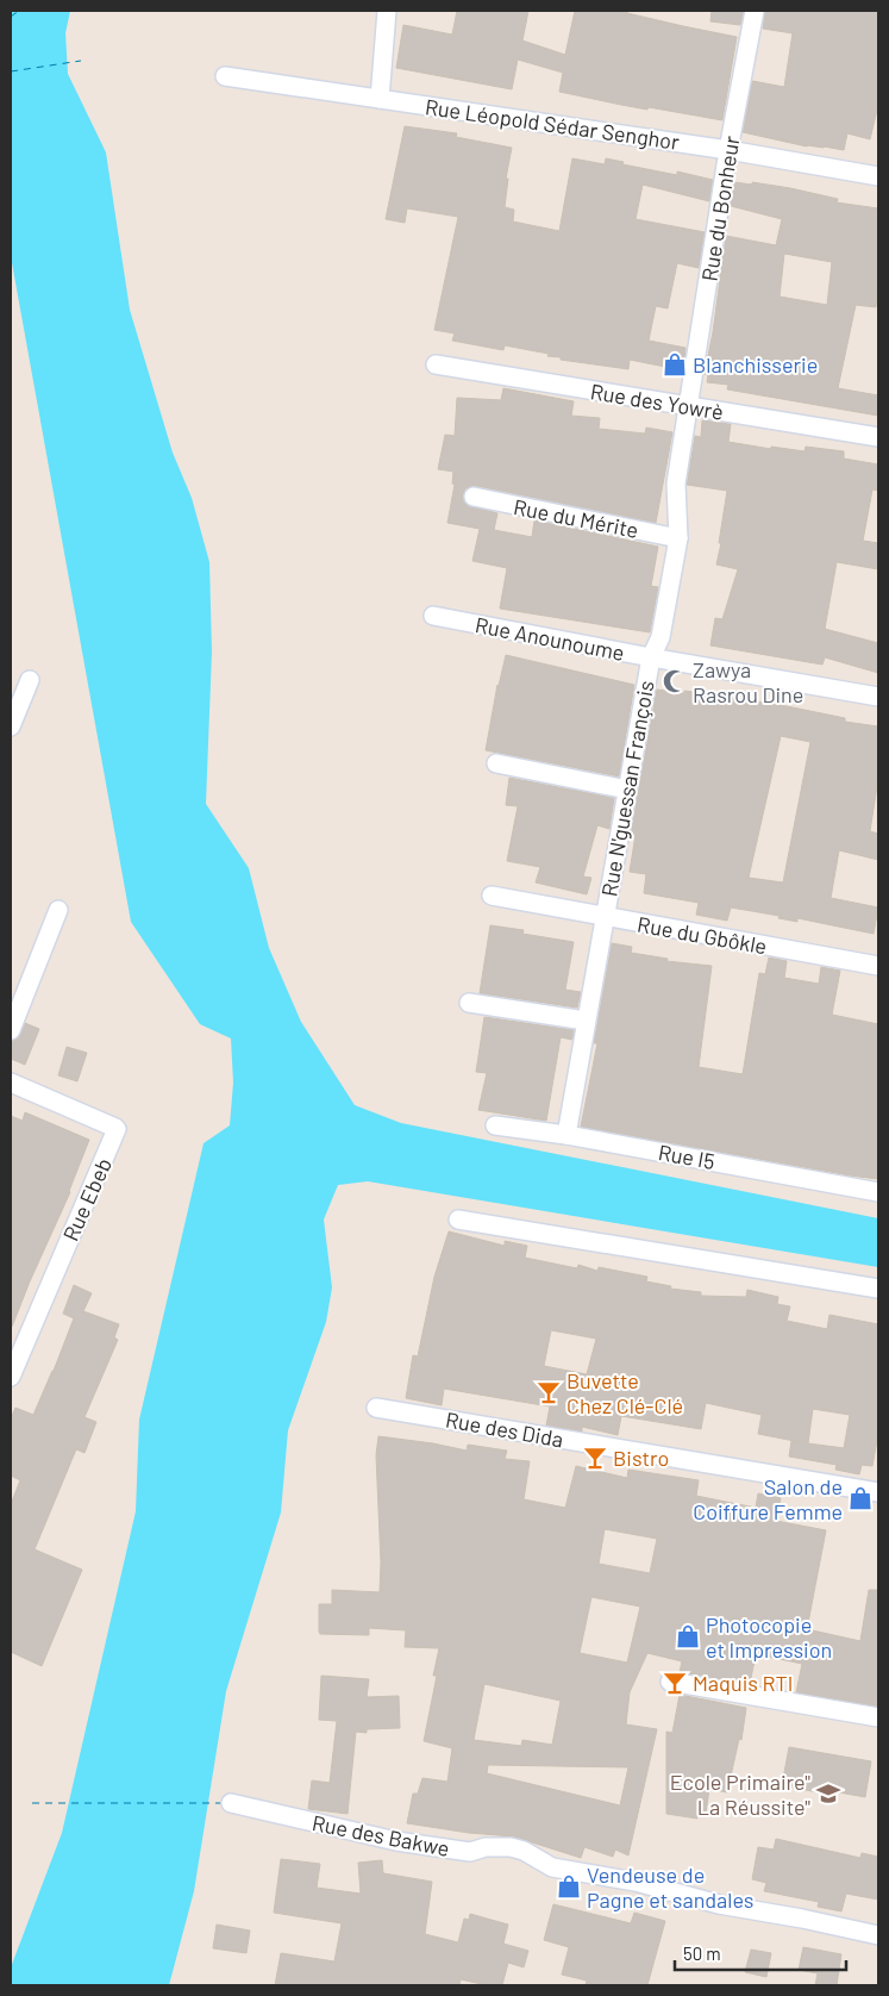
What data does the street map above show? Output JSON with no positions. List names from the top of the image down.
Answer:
{
  "streets": {
    "street": [
      "Rue Léopold Sédar Senghor",
      "Rue du Bonheur",
      "Rue des Yowrè",
      "Rue du Mérite",
      "Rue Anounoume",
      "Rue N'guessan François",
      "Rue du Gbôkle",
      "Rue I5",
      "Rue Ebeb",
      "Rue des Dida",
      "Rue des Bakwe"
    ]
  },
  "crossings": [
    ["Rue Léopold Sédar Senghor", "Rue du Bonheur"],
    ["Rue du Bonheur", "Rue des Yowrè"],
    ["Rue du Bonheur", "Rue N'guessan François"],
    ["Rue des Yowrè", "Rue N'guessan François"],
    ["Rue du Mérite", "Rue N'guessan François"],
    ["Rue Anounoume", "Rue N'guessan François"],
    ["Rue N'guessan François", "Rue du Gbôkle"],
    ["Rue N'guessan François", "Rue I5"]
  ],
  "places": {
    "shop": [
      "Blanchisserie",
      "Salon de Coiffure Femme",
      "Photocopie et Impression",
      "Vendeuse de Pagne et sandales"
    ],
    "mosque": ["Zawya Rasrou Dine"],
    "bar": ["Buvette Chez Clé-Clé", "Bistro", "Maquis RTI"],
    "school or university": ["Ecole Primaire\" La Réussite\""]
  },
  "scale_bar": "50 m"
}
